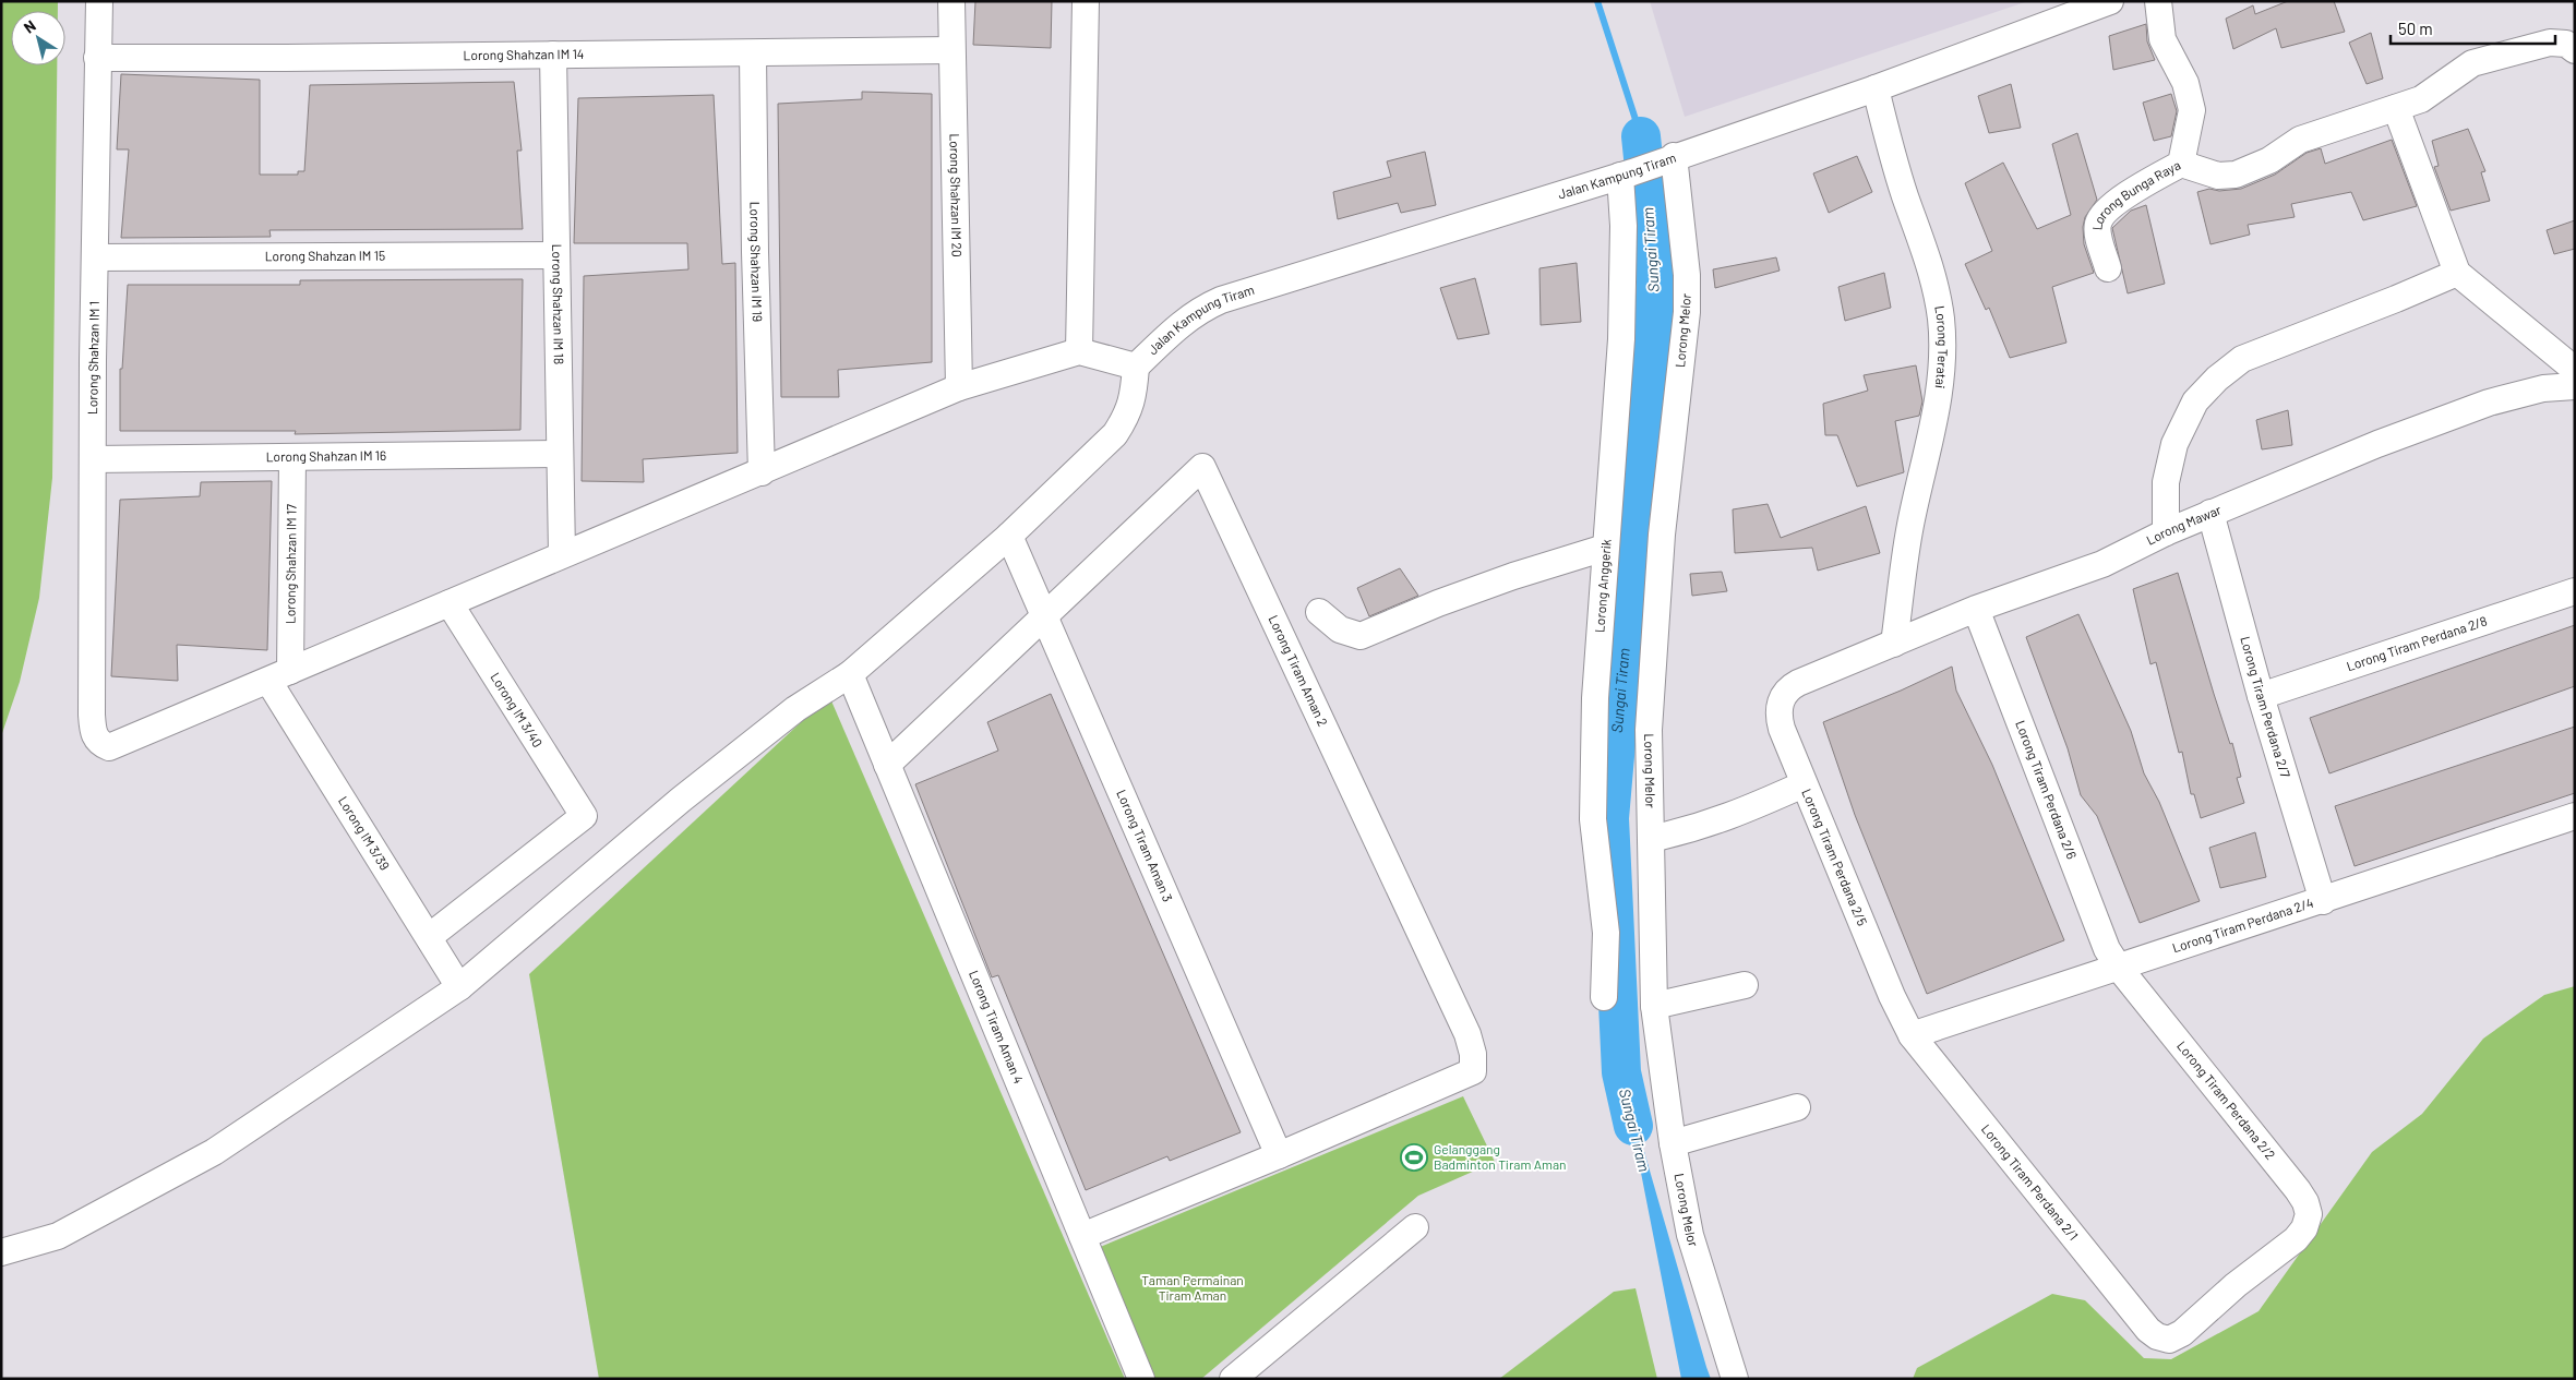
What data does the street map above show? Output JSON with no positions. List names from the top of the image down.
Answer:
{
  "streets": {
    "street": [
      "Lorong Shahzan IM 14",
      "Jalan Kampung Tiram",
      "Lorong Shahzan IM 20",
      "Lorong Bunga Raya",
      "Lorong Shahzan IM 15",
      "Lorong Shahzan IM 19",
      "Lorong Shahzan IM 18",
      "Lorong Melor",
      "Lorong Teratai",
      "Lorong Shahzan IM 1",
      "Lorong Shahzan IM 16",
      "Lorong Mawar",
      "Lorong Shahzan IM 17",
      "Lorong Anggerik",
      "Lorong Tiram Perdana 2/8",
      "Lorong Tiram Aman 2",
      "Lorong Tiram Perdana 2/7",
      "Lorong IM 3/40",
      "Lorong Tiram Perdana 2/6",
      "Lorong IM 3/39",
      "Lorong Tiram Aman 3",
      "Lorong Tiram Perdana 2/5",
      "Lorong Tiram Perdana 2/4",
      "Lorong Tiram Aman 4",
      "Lorong Tiram Perdana 2/2",
      "Lorong Tiram Perdana 2/1"
    ]
  },
  "crossings": [
    ["Lorong Shahzan IM 14", "Lorong Shahzan IM 20"],
    ["Lorong Shahzan IM 14", "Lorong Shahzan IM 19"],
    ["Lorong Shahzan IM 14", "Lorong Shahzan IM 18"],
    ["Lorong Shahzan IM 14", "Lorong Shahzan IM 1"],
    ["Jalan Kampung Tiram", "Lorong Melor"],
    ["Jalan Kampung Tiram", "Lorong Teratai"],
    ["Jalan Kampung Tiram", "Lorong Anggerik"],
    ["Lorong Shahzan IM 15", "Lorong Shahzan IM 18"],
    ["Lorong Shahzan IM 15", "Lorong Shahzan IM 1"],
    ["Lorong Shahzan IM 18", "Lorong Shahzan IM 16"],
    ["Lorong Teratai", "Lorong Mawar"],
    ["Lorong Shahzan IM 1", "Lorong Shahzan IM 16"],
    ["Lorong Shahzan IM 1", "Lorong Shahzan IM 17"],
    ["Lorong Shahzan IM 1", "Lorong IM 3/39"],
    ["Lorong Shahzan IM 16", "Lorong Shahzan IM 17"],
    ["Lorong Mawar", "Lorong Tiram Perdana 2/7"],
    ["Lorong Mawar", "Lorong Tiram Perdana 2/6"],
    ["Lorong Mawar", "Lorong Tiram Perdana 2/5"],
    ["Lorong Shahzan IM 17", "Lorong IM 3/39"],
    ["Lorong Tiram Perdana 2/8", "Lorong Tiram Perdana 2/7"],
    ["Lorong Tiram Aman 2", "Lorong Tiram Aman 3"],
    ["Lorong Tiram Perdana 2/7", "Lorong Tiram Perdana 2/4"],
    ["Lorong IM 3/40", "Lorong IM 3/39"],
    ["Lorong Tiram Perdana 2/6", "Lorong Tiram Perdana 2/4"],
    ["Lorong Tiram Perdana 2/6", "Lorong Tiram Perdana 2/2"],
    ["Lorong Tiram Perdana 2/5", "Lorong Tiram Perdana 2/4"],
    ["Lorong Tiram Perdana 2/5", "Lorong Tiram Perdana 2/1"],
    ["Lorong Tiram Perdana 2/4", "Lorong Tiram Perdana 2/2"],
    ["Lorong Tiram Perdana 2/4", "Lorong Tiram Perdana 2/1"],
    ["Lorong Tiram Perdana 2/2", "Lorong Tiram Perdana 2/1"]
  ],
  "water": ["Sungai Tiram"],
  "parks": ["Taman Permainan Tiram Aman"],
  "places": {
    "sports": ["Gelanggang Badminton Tiram Aman"]
  },
  "scale_bar": "50 m",
  "north": "top left"
}
